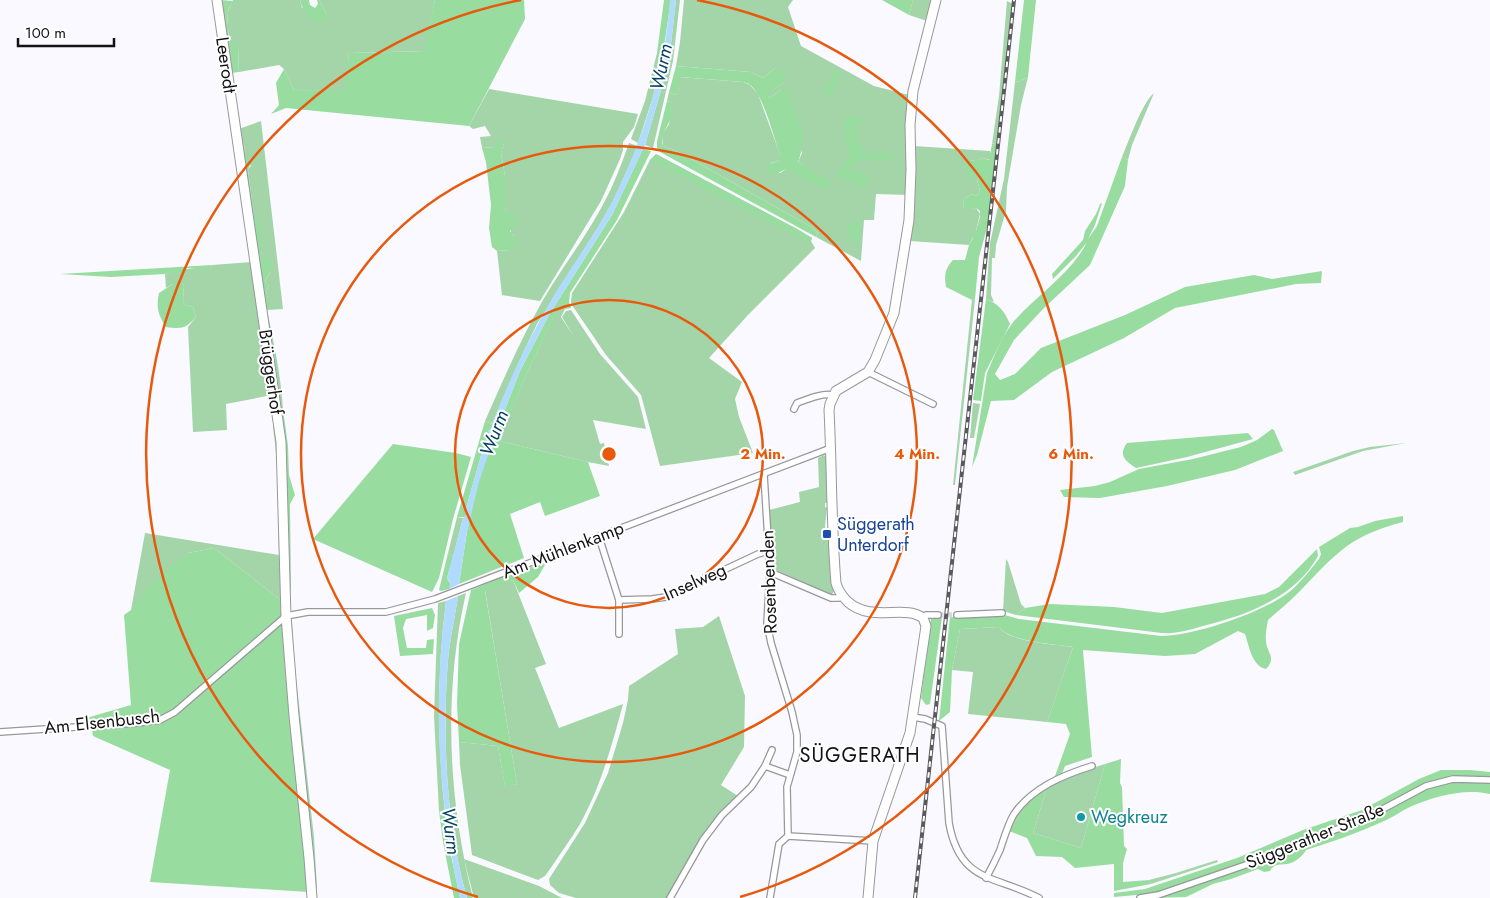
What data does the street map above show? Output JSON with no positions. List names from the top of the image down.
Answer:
{
  "streets": {
    "main road": ["Leerodt", "Brüggerhof"],
    "street": [
      "Am Mühlenkamp",
      "Inselweg",
      "Rosenbenden",
      "Am Elsenbusch",
      "Süggerather Straße"
    ]
  },
  "crossings": [
    ["Leerodt", "Brüggerhof"],
    ["Brüggerhof", "Am Mühlenkamp"],
    ["Brüggerhof", "Am Elsenbusch"],
    ["Am Mühlenkamp", "Rosenbenden"],
    ["Am Mühlenkamp", "Am Elsenbusch"],
    ["Inselweg", "Rosenbenden"]
  ],
  "districts": ["SÜGGERATH"],
  "water": ["Wurm"],
  "places": {
    "transit": ["Süggerath Unterdorf"],
    "other": ["Wegkreuz"]
  },
  "scale_bar": "100 m",
  "rings": ["2 Min.", "4 Min.", "6 Min."]
}
